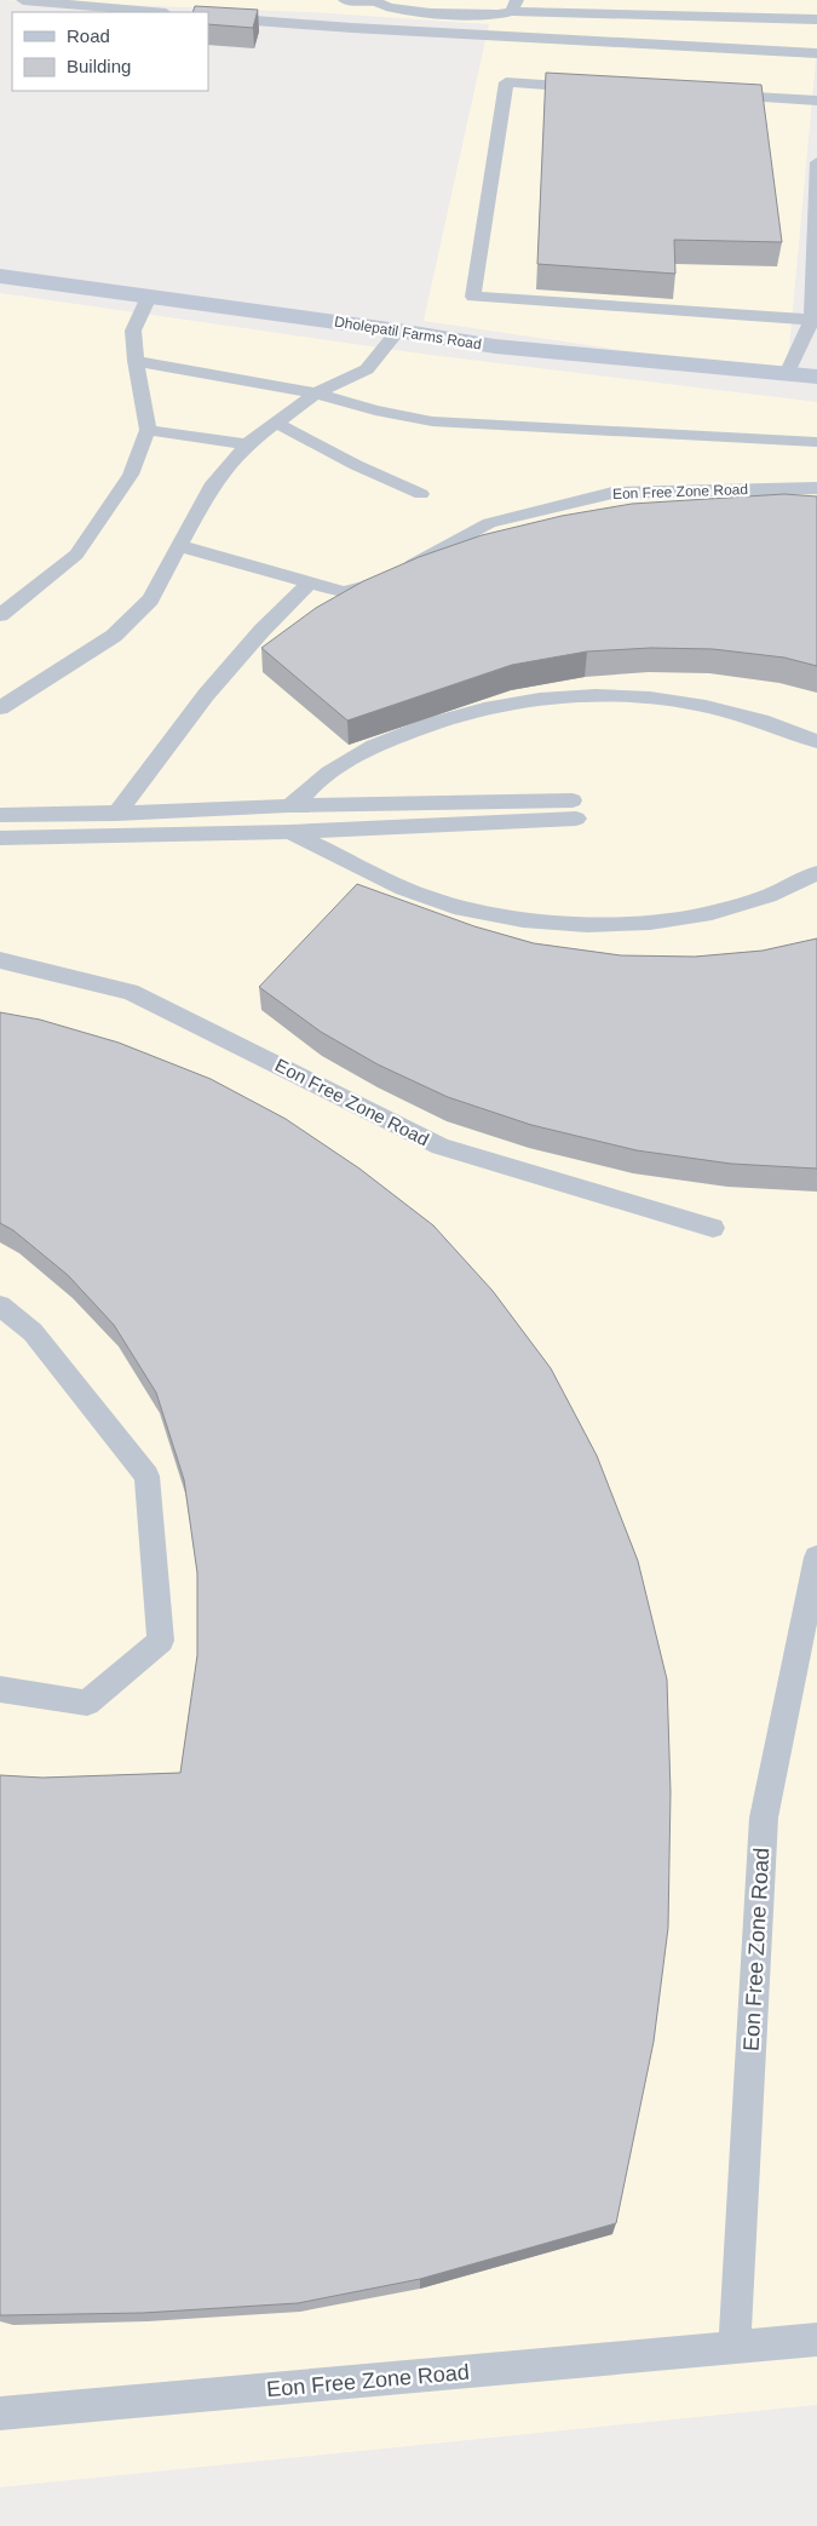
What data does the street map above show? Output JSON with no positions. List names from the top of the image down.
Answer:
{
  "streets": {
    "street": ["Dholepatil Farms Road"],
    "lane": ["Eon Free Zone Road"]
  },
  "legend": ["Road", "Building"]
}
